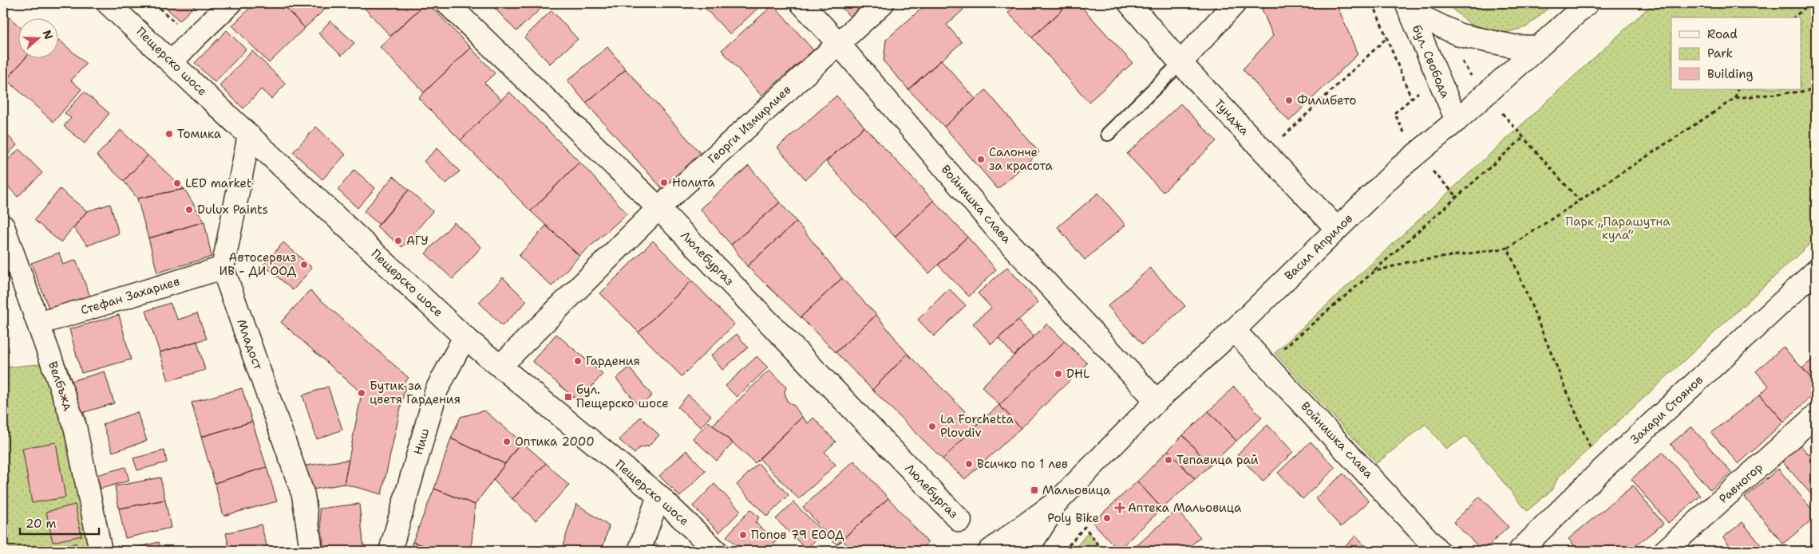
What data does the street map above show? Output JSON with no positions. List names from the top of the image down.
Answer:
{
  "streets": {
    "street": [
      "Пещерско шосе",
      "бул. Свобода",
      "Тунджа",
      "Георги Измирлиев",
      "Войнишка слава",
      "Васил Априлов",
      "Люлебургаз",
      "Стефан Захариев",
      "Младост",
      "Велбъжд",
      "Захари Стоянов",
      "Ниш",
      "Равногор"
    ]
  },
  "crossings": [
    ["Пещерско шосе", "Георги Измирлиев"],
    ["Пещерско шосе", "Ниш"],
    ["бул. Свобода", "Васил Априлов"],
    ["Тунджа", "Васил Априлов"],
    ["Георги Измирлиев", "Войнишка слава"],
    ["Георги Измирлиев", "Люлебургаз"],
    ["Войнишка слава", "Васил Априлов"],
    ["Стефан Захариев", "Младост"],
    ["Стефан Захариев", "Велбъжд"]
  ],
  "parks": ["Парк „Парашутна кула“"],
  "places": {
    "other": [
      "Филибето",
      "Томика",
      "Салонче за красота",
      "Нолита",
      "LED market",
      "Dulux Paints",
      "АГУ",
      "Автосервиз ИВ - ДИ ООД",
      "Гардения",
      "DHL",
      "Бутик за цветя Гардения",
      "La Forchetta Plovdiv",
      "Оптика 2000",
      "Тепавица рай",
      "Всичко по 1 лев",
      "Poly Bike",
      "Попов 79 ЕООД"
    ],
    "transit": ["бул. Пещерско шосе", "Мальовица"],
    "health": ["Аптека Мальовица"]
  },
  "legend": ["Road", "Park", "Building"],
  "scale_bar": "20 m",
  "north": "right"
}
